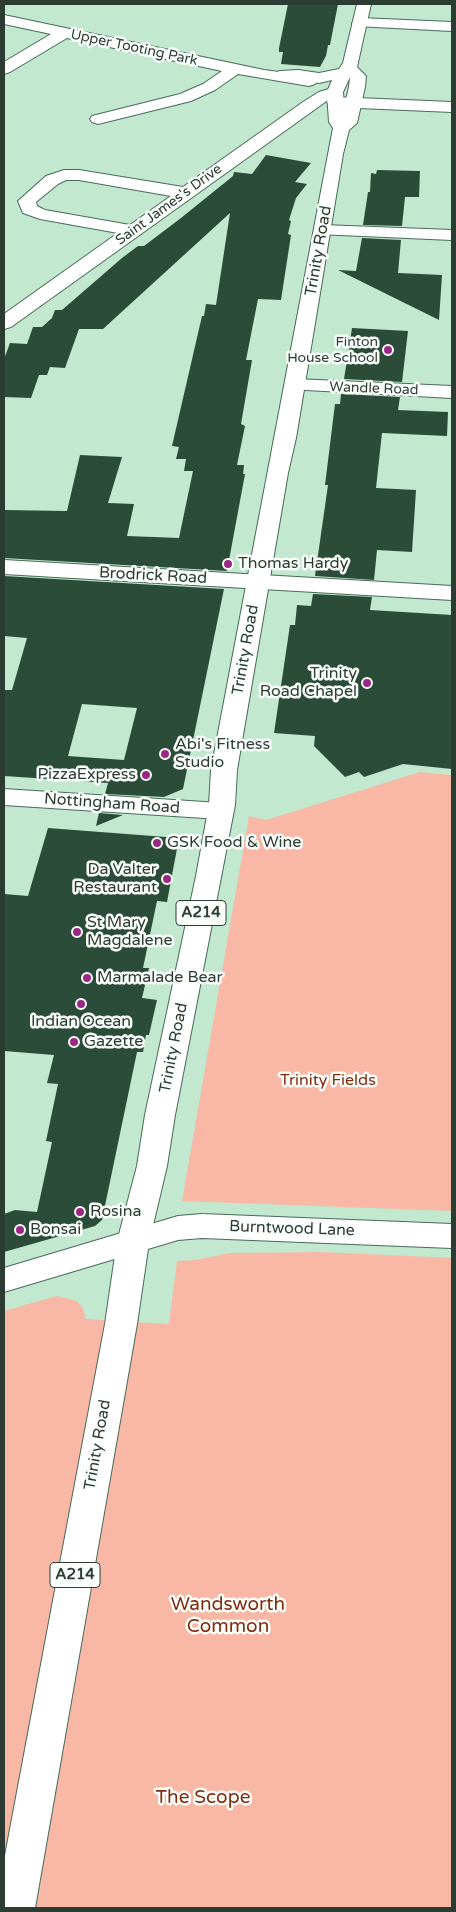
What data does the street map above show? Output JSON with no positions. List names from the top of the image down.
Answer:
{
  "streets": {
    "main road": [
      "Upper Tooting Park",
      "Saint James's Drive",
      "Trinity Road",
      "Wandle Road",
      "Brodrick Road",
      "Nottingham Road",
      "A214",
      "Burntwood Lane"
    ]
  },
  "crossings": [
    ["Upper Tooting Park", "Saint James's Drive"],
    ["Trinity Road", "Wandle Road"],
    ["Trinity Road", "Brodrick Road"],
    ["Trinity Road", "Nottingham Road"],
    ["Trinity Road", "Burntwood Lane"]
  ],
  "parks": ["Trinity Fields", "Wandsworth Common", "The Scope"],
  "places": [
    "Finton House School",
    "Thomas Hardy",
    "Trinity Road Chapel",
    "Abi's Fitness Studio",
    "PizzaExpress",
    "GSK Food & Wine",
    "Da Valter Restaurant",
    "St Mary Magdalene",
    "Marmalade Bear",
    "Indian Ocean",
    "Gazette",
    "Rosina",
    "Bonsai"
  ]
}
